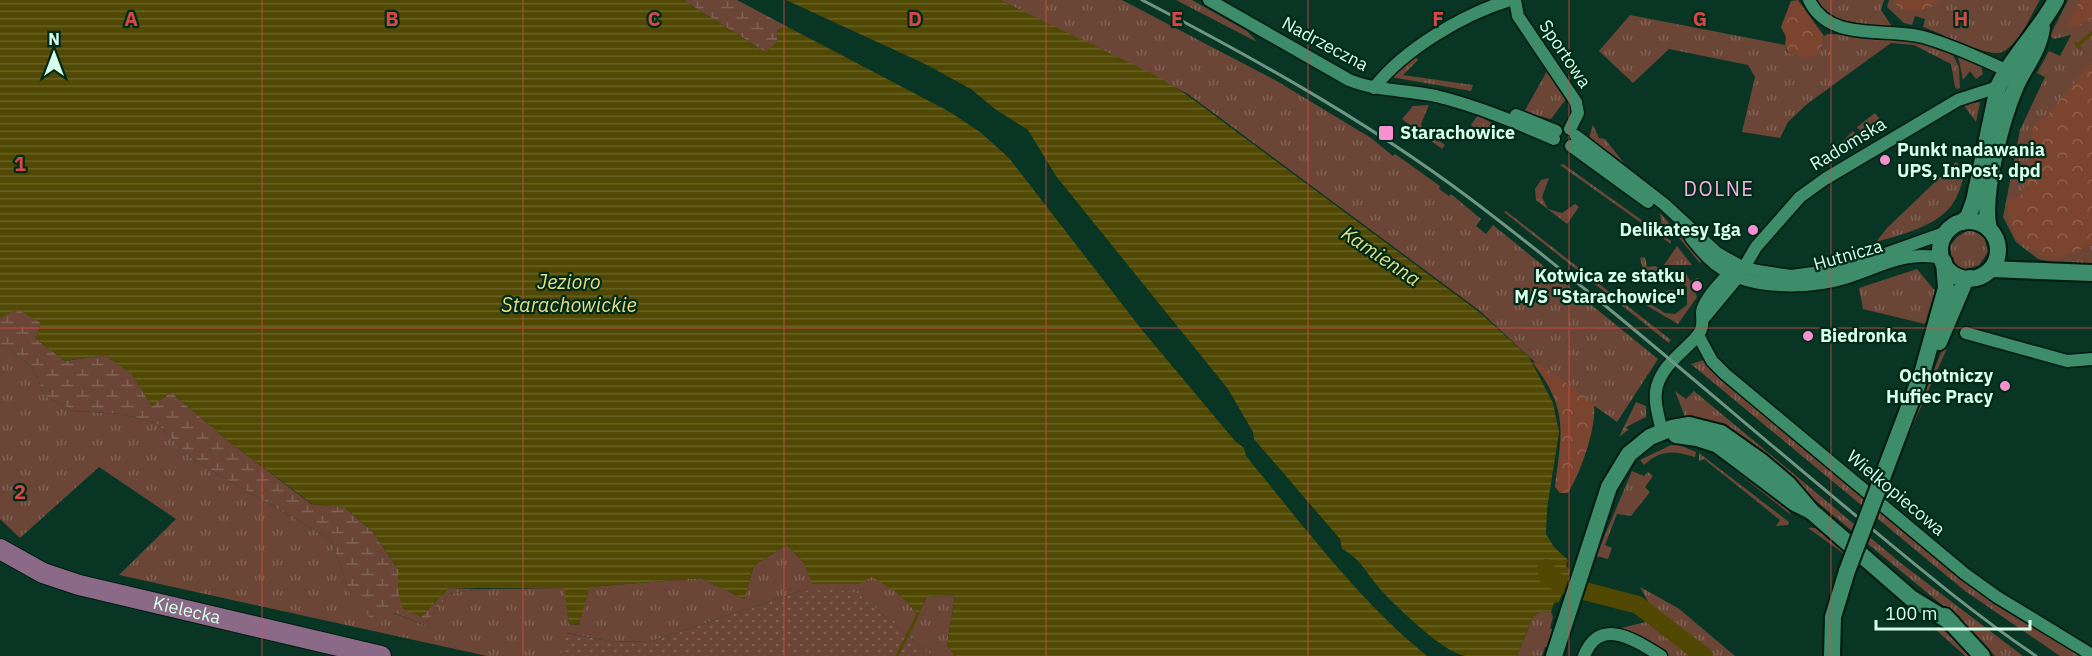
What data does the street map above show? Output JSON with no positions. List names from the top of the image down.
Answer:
{
  "streets": {
    "main road": ["Kielecka"],
    "street": [
      "Nadrzeczna",
      "Sportowa",
      "Radomska",
      "Hutnicza",
      "Wielkopiecowa"
    ]
  },
  "crossings": [
    ["Nadrzeczna", "Sportowa"],
    ["Radomska", "Hutnicza"],
    ["Radomska", "Wielkopiecowa"]
  ],
  "districts": ["DOLNE"],
  "water": ["Kamienna", "Jezioro Starachowickie"],
  "places": {
    "transit": ["Starachowice"],
    "other": [
      "Punkt nadawania UPS, InPost, dpd",
      "Delikatesy Iga",
      "Kotwica ze statku M/S \"Starachowice\"",
      "Biedronka",
      "Ochotniczy Hufiec Pracy"
    ]
  },
  "scale_bar": "100 m",
  "north": "top",
  "grid": {
    "columns": [
      "A",
      "B",
      "C",
      "D",
      "E",
      "F",
      "G",
      "H"
    ],
    "rows": ["1", "2"]
  }
}
